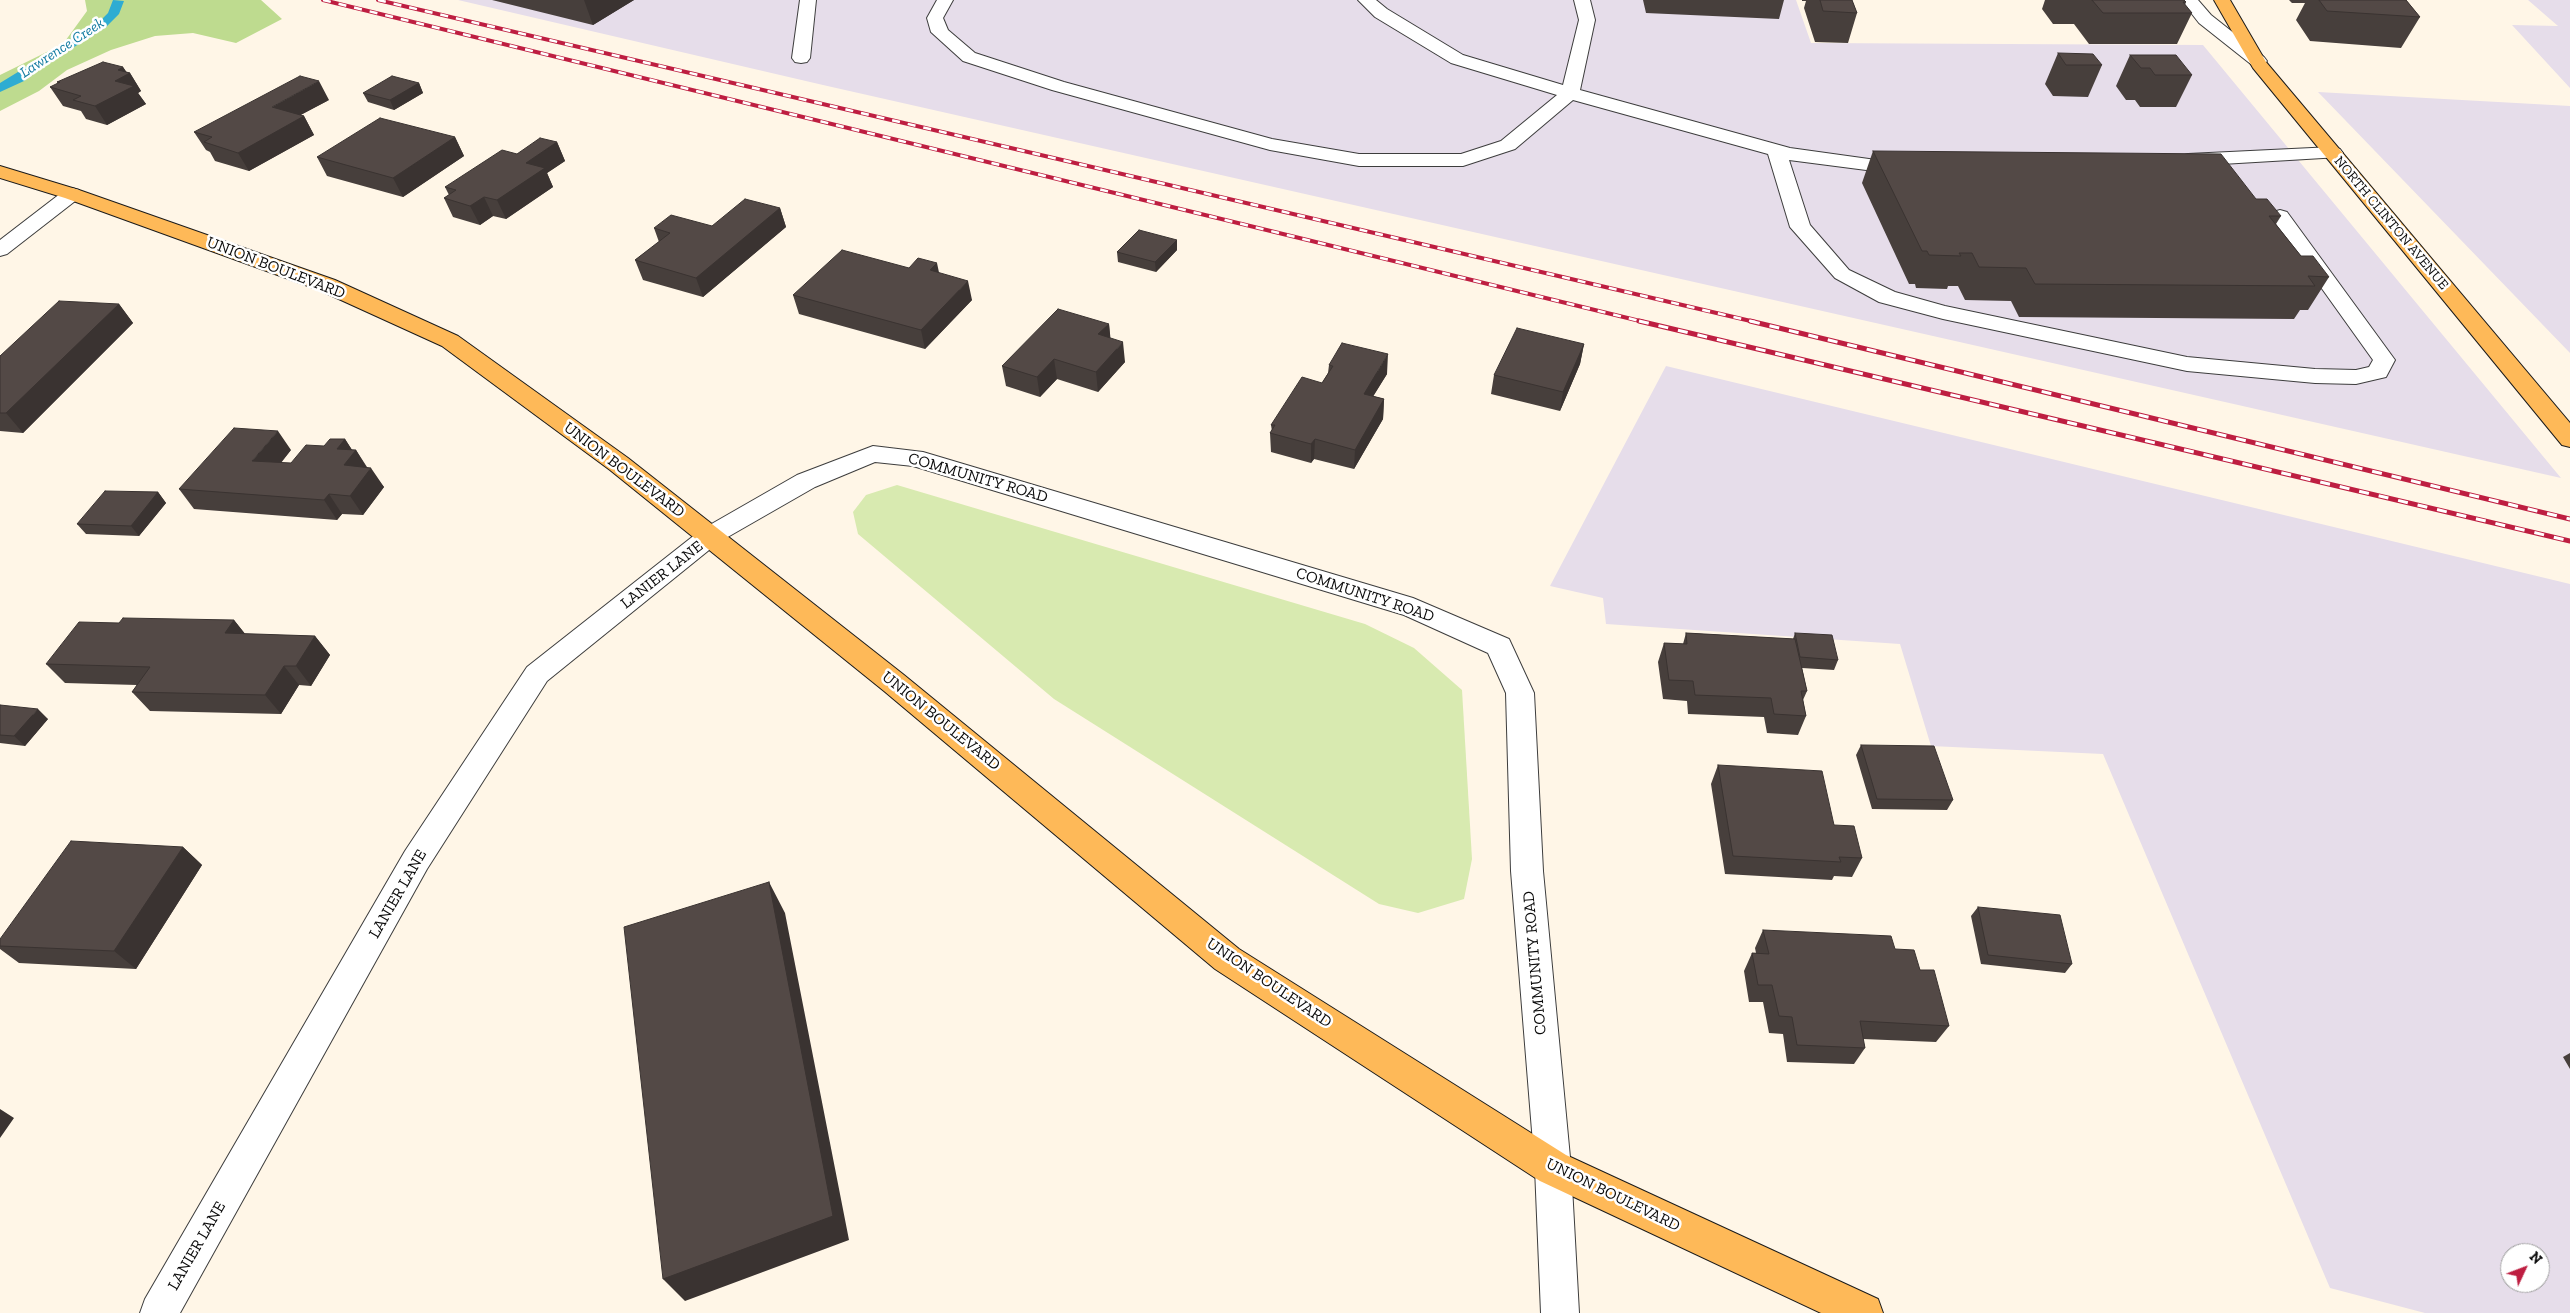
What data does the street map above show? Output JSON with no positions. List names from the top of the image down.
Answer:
{
  "streets": {
    "main road": ["NORTH CLINTON AVENUE", "UNION BOULEVARD"],
    "street": ["COMMUNITY ROAD", "LANIER LANE"]
  },
  "crossings": [
    ["UNION BOULEVARD", "COMMUNITY ROAD"],
    ["UNION BOULEVARD", "LANIER LANE"],
    ["COMMUNITY ROAD", "LANIER LANE"]
  ],
  "water": ["Lawrence Creek"],
  "north": "top right"
}
